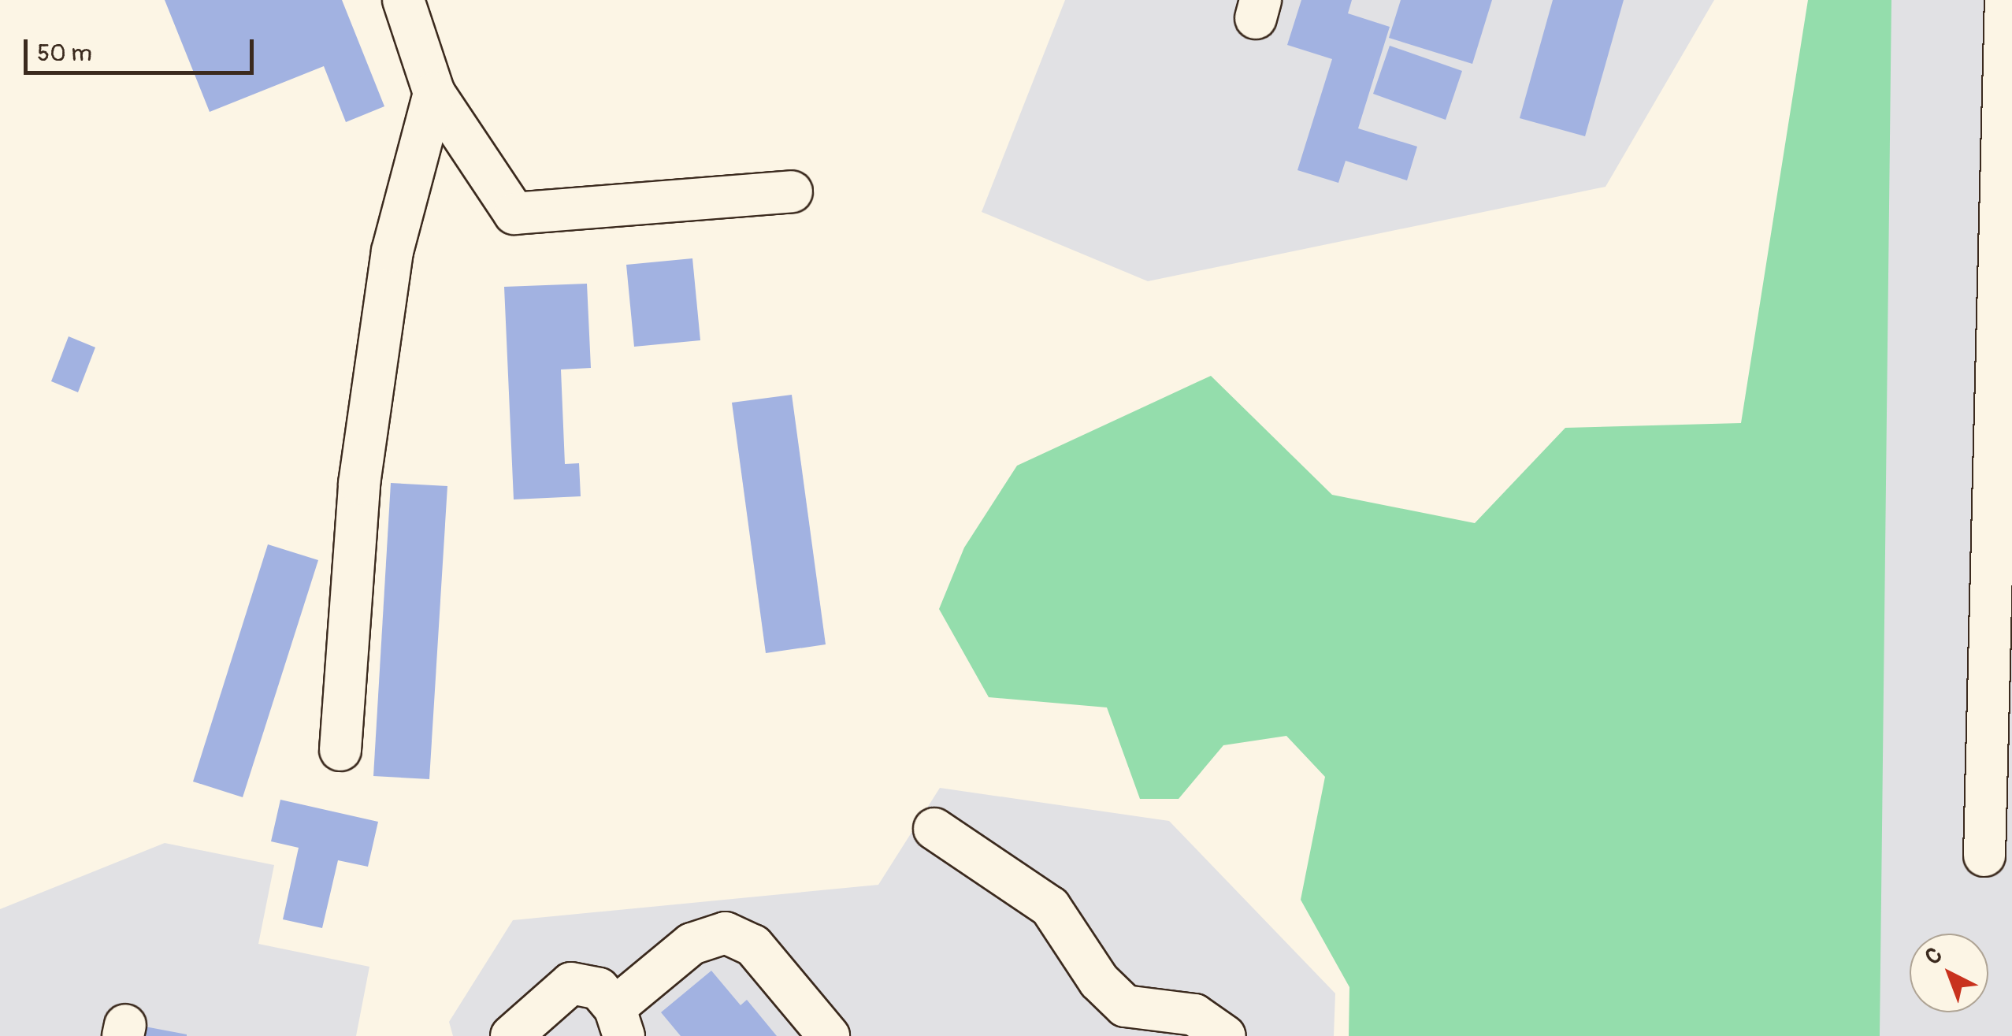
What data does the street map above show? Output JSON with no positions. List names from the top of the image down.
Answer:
{
  "scale_bar": "50 m",
  "north": "top left"
}
